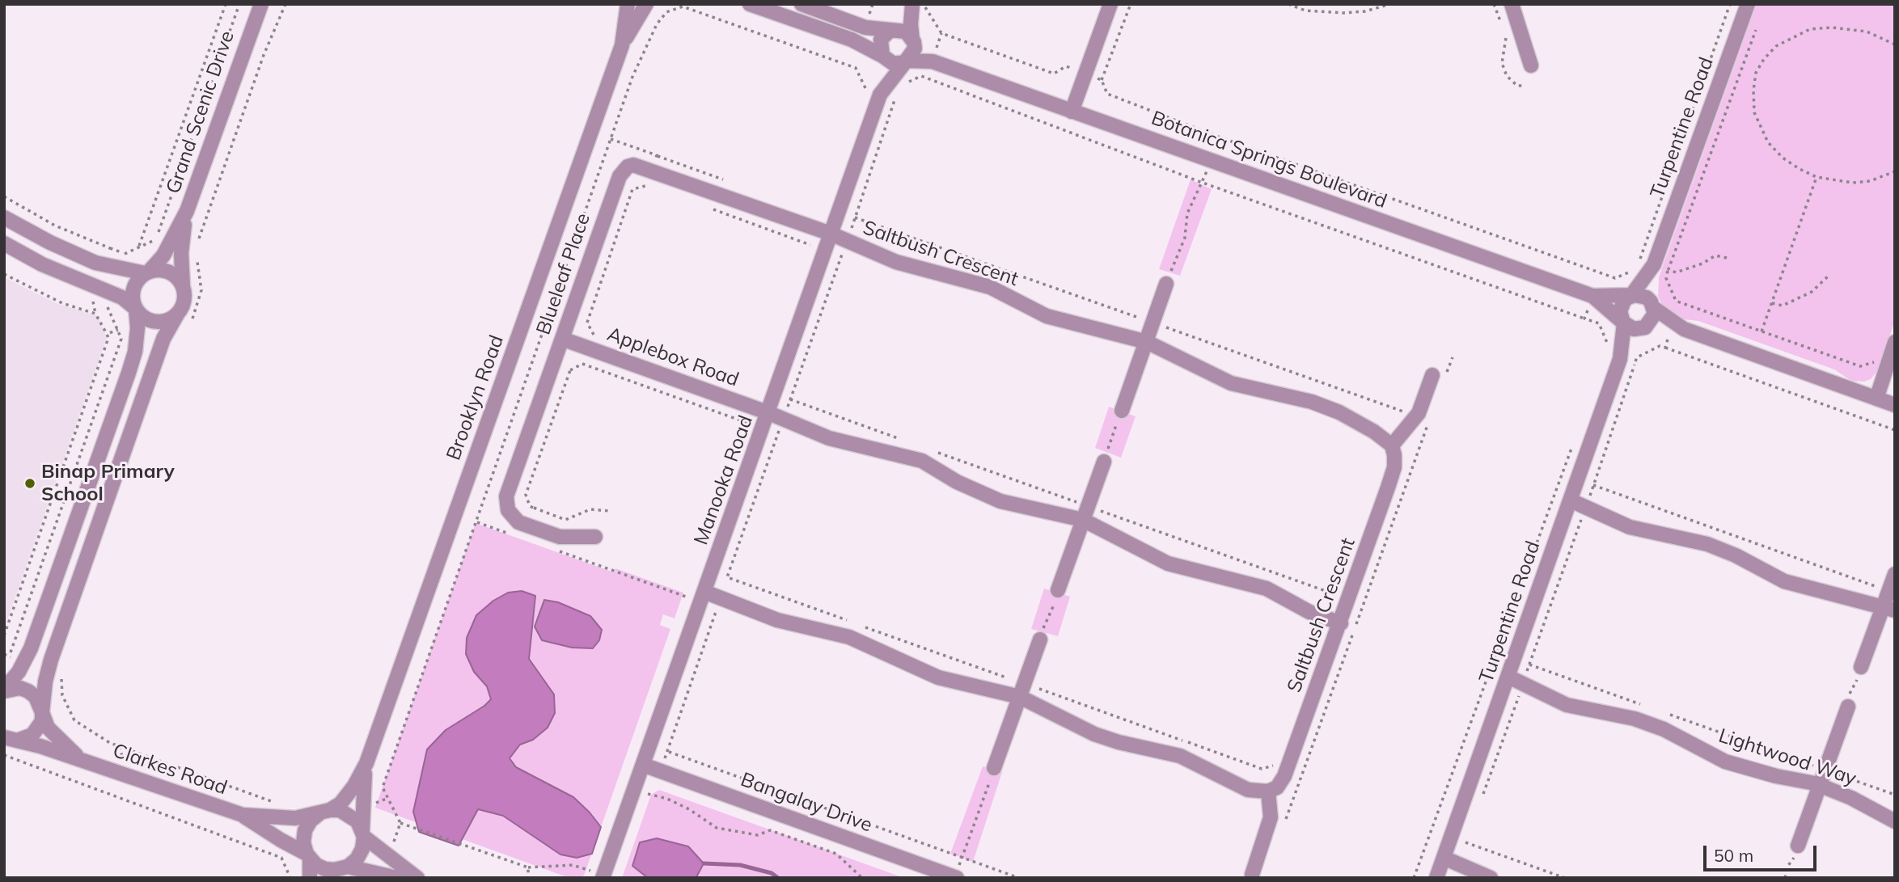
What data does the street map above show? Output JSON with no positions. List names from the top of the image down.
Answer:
{
  "streets": {
    "street": [
      "Grand Scenic Drive",
      "Turpentine Road",
      "Botanica Springs Boulevard",
      "Saltbush Crescent",
      "Blueleaf Place",
      "Applebox Road",
      "Brooklyn Road",
      "Manooka Road",
      "Lightwood Way",
      "Clarkes Road",
      "Bangalay Drive"
    ]
  },
  "crossings": [
    ["Grand Scenic Drive", "Clarkes Road"],
    ["Turpentine Road", "Botanica Springs Boulevard"],
    ["Turpentine Road", "Lightwood Way"],
    ["Botanica Springs Boulevard", "Manooka Road"],
    ["Saltbush Crescent", "Blueleaf Place"],
    ["Saltbush Crescent", "Applebox Road"],
    ["Saltbush Crescent", "Manooka Road"],
    ["Blueleaf Place", "Applebox Road"],
    ["Blueleaf Place", "Manooka Road"],
    ["Applebox Road", "Manooka Road"],
    ["Brooklyn Road", "Clarkes Road"],
    ["Manooka Road", "Bangalay Drive"]
  ],
  "places": ["Binap Primary School"],
  "scale_bar": "50 m"
}
